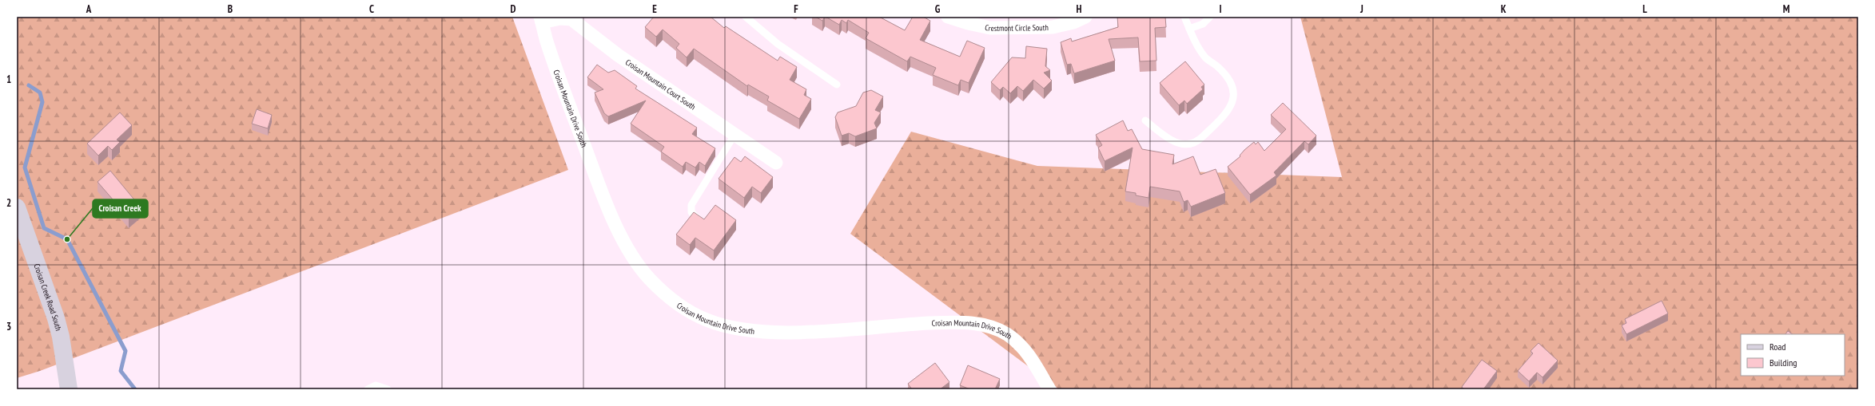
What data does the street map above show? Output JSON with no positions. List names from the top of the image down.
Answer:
{
  "streets": {
    "main road": ["Croisan Creek Road South"],
    "street": ["Crestmont Circle South", "Croisan Mountain Court South", "Croisan Mountain Drive South"]
  },
  "crossings": [
    ["Croisan Mountain Court South", "Croisan Mountain Drive South"]
  ],
  "places": ["Croisan Creek"],
  "legend": ["Road", "Building"],
  "grid": {
    "columns": [
      "A",
      "B",
      "C",
      "D",
      "E",
      "F",
      "G",
      "H",
      "I",
      "J",
      "K",
      "L",
      "M"
    ],
    "rows": ["1", "2", "3"]
  }
}
